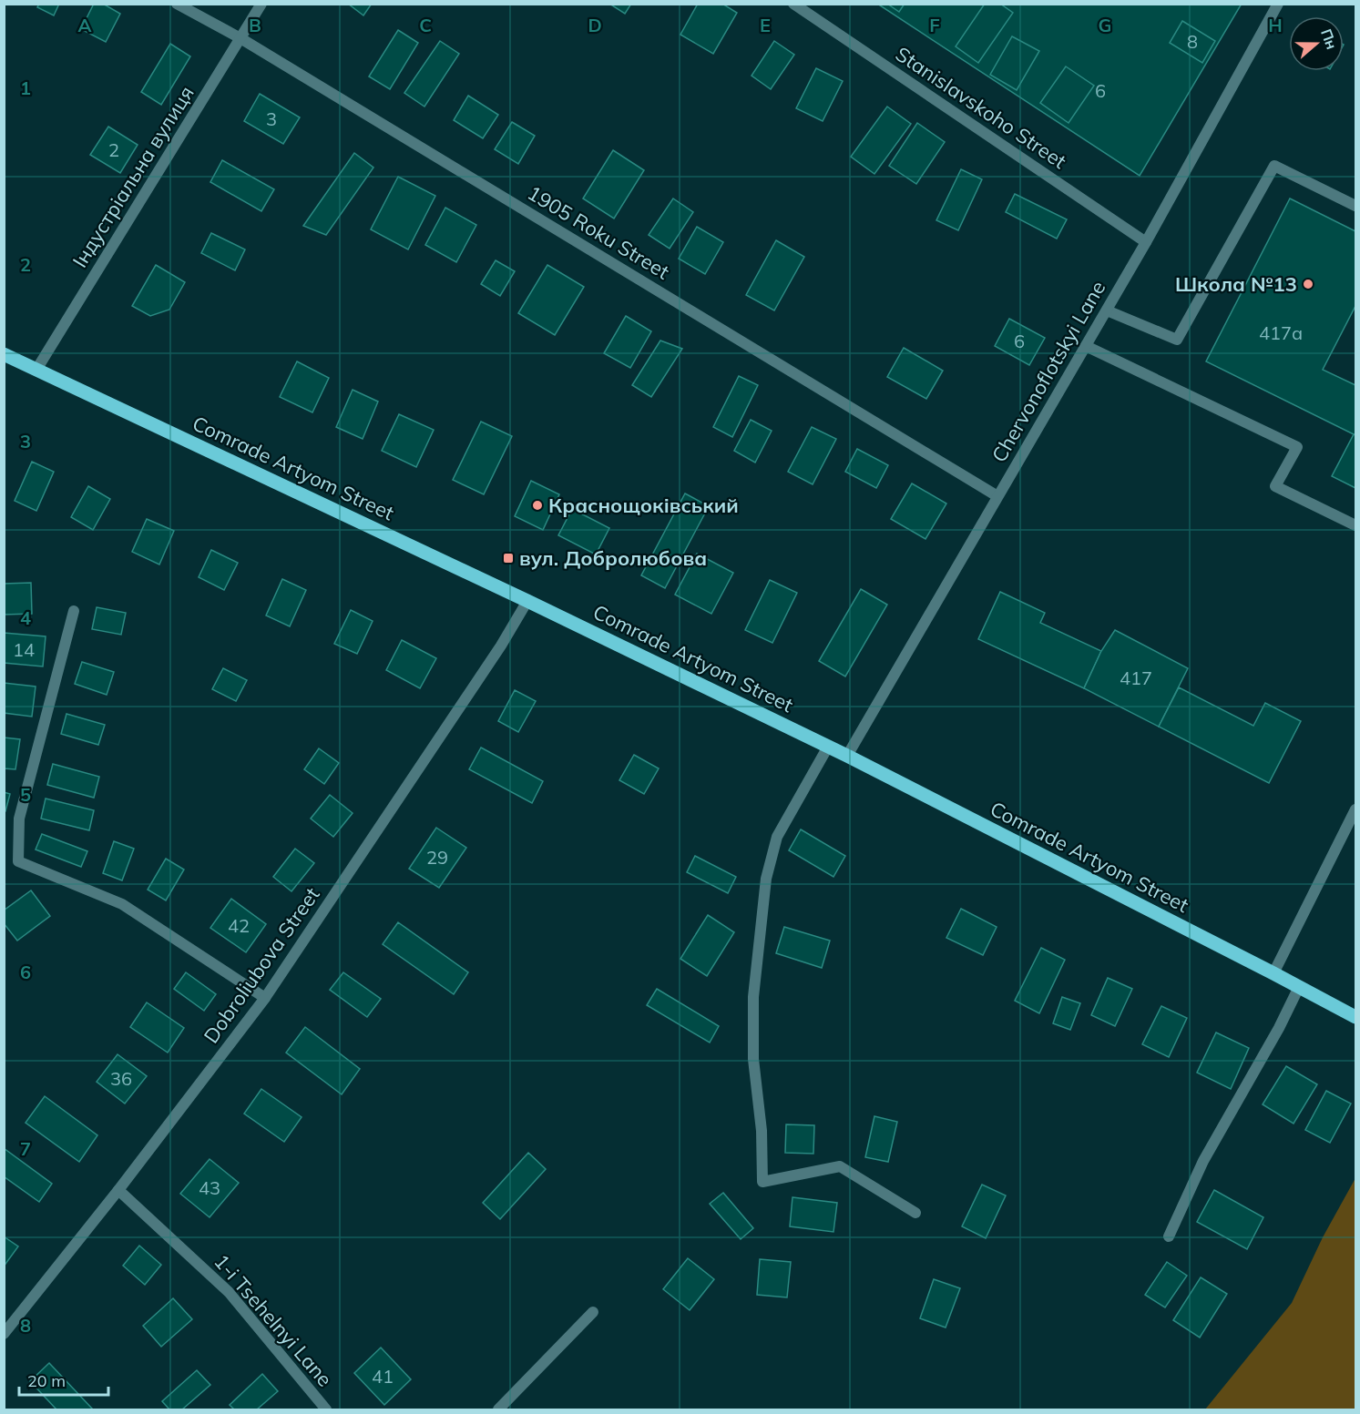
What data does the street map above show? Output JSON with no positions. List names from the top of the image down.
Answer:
{
  "streets": {
    "main road": ["Comrade Artyom Street"],
    "street": [
      "Stanislavskoho Street",
      "Індустріальна вулиця",
      "1905 Roku Street",
      "Chervonoflotskyi Lane",
      "Dobroliubova Street",
      "1-i Tsehelnyi Lane"
    ]
  },
  "crossings": [
    ["Stanislavskoho Street", "Chervonoflotskyi Lane"],
    ["Індустріальна вулиця", "1905 Roku Street"],
    ["Індустріальна вулиця", "Comrade Artyom Street"],
    ["1905 Roku Street", "Chervonoflotskyi Lane"],
    ["Chervonoflotskyi Lane", "Comrade Artyom Street"],
    ["Comrade Artyom Street", "Dobroliubova Street"],
    ["Dobroliubova Street", "1-i Tsehelnyi Lane"]
  ],
  "places": {
    "other": ["Школа №13", "Краснощоківський"],
    "transit": ["вул. Добролюбова"]
  },
  "house_numbers": [
    "8",
    "6",
    "3",
    "2",
    "417а",
    "6",
    "14",
    "417",
    "29",
    "42",
    "36",
    "43",
    "41"
  ],
  "scale_bar": "20 m",
  "north": "right",
  "grid": {
    "columns": [
      "A",
      "B",
      "C",
      "D",
      "E",
      "F",
      "G",
      "H"
    ],
    "rows": [
      "1",
      "2",
      "3",
      "4",
      "5",
      "6",
      "7",
      "8"
    ]
  }
}
